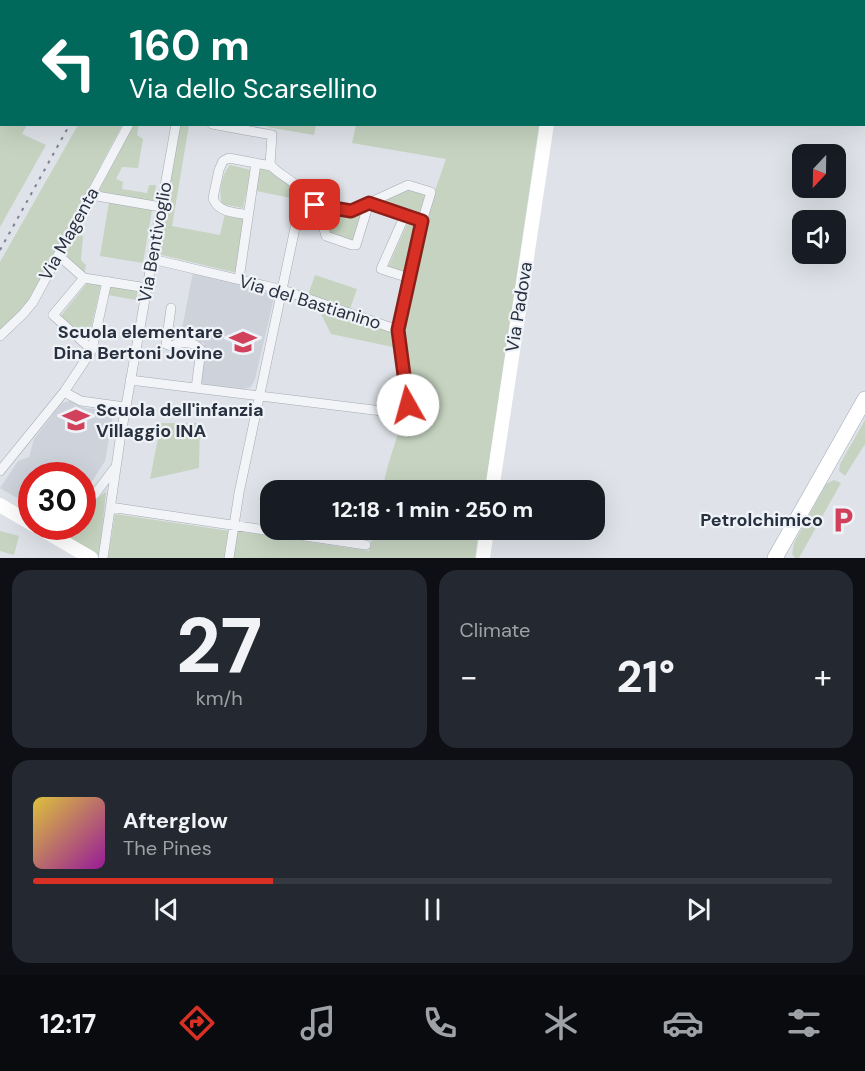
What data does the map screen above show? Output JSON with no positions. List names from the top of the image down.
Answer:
{
  "streets": {
    "main road": ["Via Padova"],
    "street": ["Via Magenta", "Via Bentivoglio", "Via del Bastianino"]
  },
  "crossings": [
    ["Via Bentivoglio", "Via del Bastianino"]
  ],
  "places": {
    "school or university": ["Scuola elementare Dina Bertoni Jovine", "Scuola dell'infanzia Villaggio INA"],
    "parking": ["Petrolchimico"]
  },
  "north": "bottom",
  "page": {
    "turn": ["160 m", "Via dello Scarsellino"],
    "limit": "30",
    "trip": "12:18 · 1 min · 250 m",
    "tile": [
      ["27", "km/h"],
      "Climate"
    ],
    "heat": ["−", "21°", "+"],
    "song": ["Afterglow", "The Pines"],
    "tabs": "12:17"
  }
}
